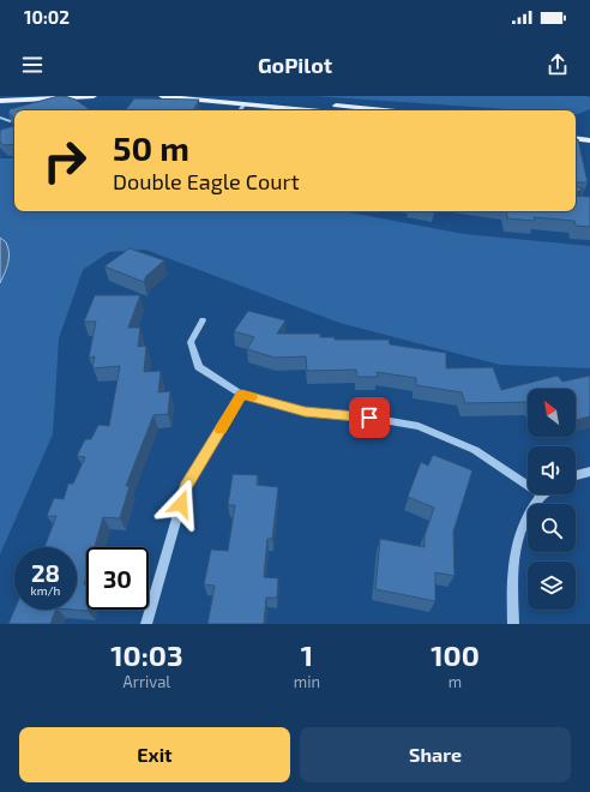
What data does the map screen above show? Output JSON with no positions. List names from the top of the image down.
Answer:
{
  "north": "top left",
  "page": {
    "status": "10:02",
    "header": "GoPilot",
    "turn": ["50 m", "Double Eagle Court"],
    "speed": "28 km/h",
    "limit": "30",
    "eta": [
      "10:03",
      "Arrival",
      "1",
      "min",
      "100",
      "m"
    ],
    "buttons": ["Exit", "Share"]
  }
}
